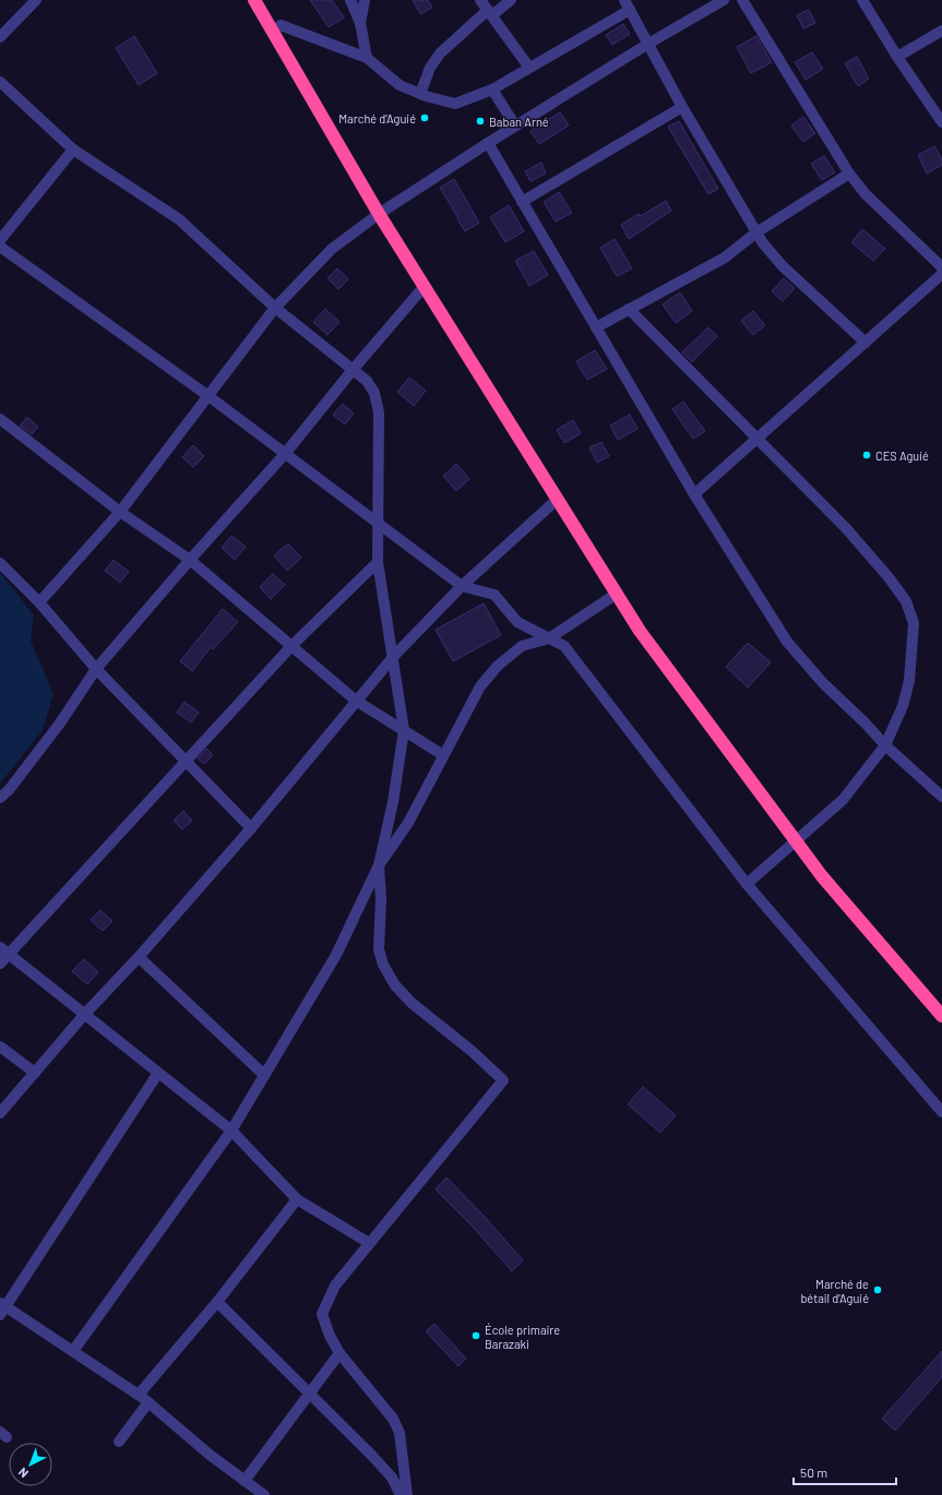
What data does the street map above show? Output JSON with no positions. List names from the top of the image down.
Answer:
{
  "places": [
    "Marché d'Aguié",
    "Baban Arné",
    "CES Aguié",
    "Marché de bétail d'Aguié",
    "École primaire Barazaki"
  ],
  "scale_bar": "50 m",
  "north": "bottom left"
}
